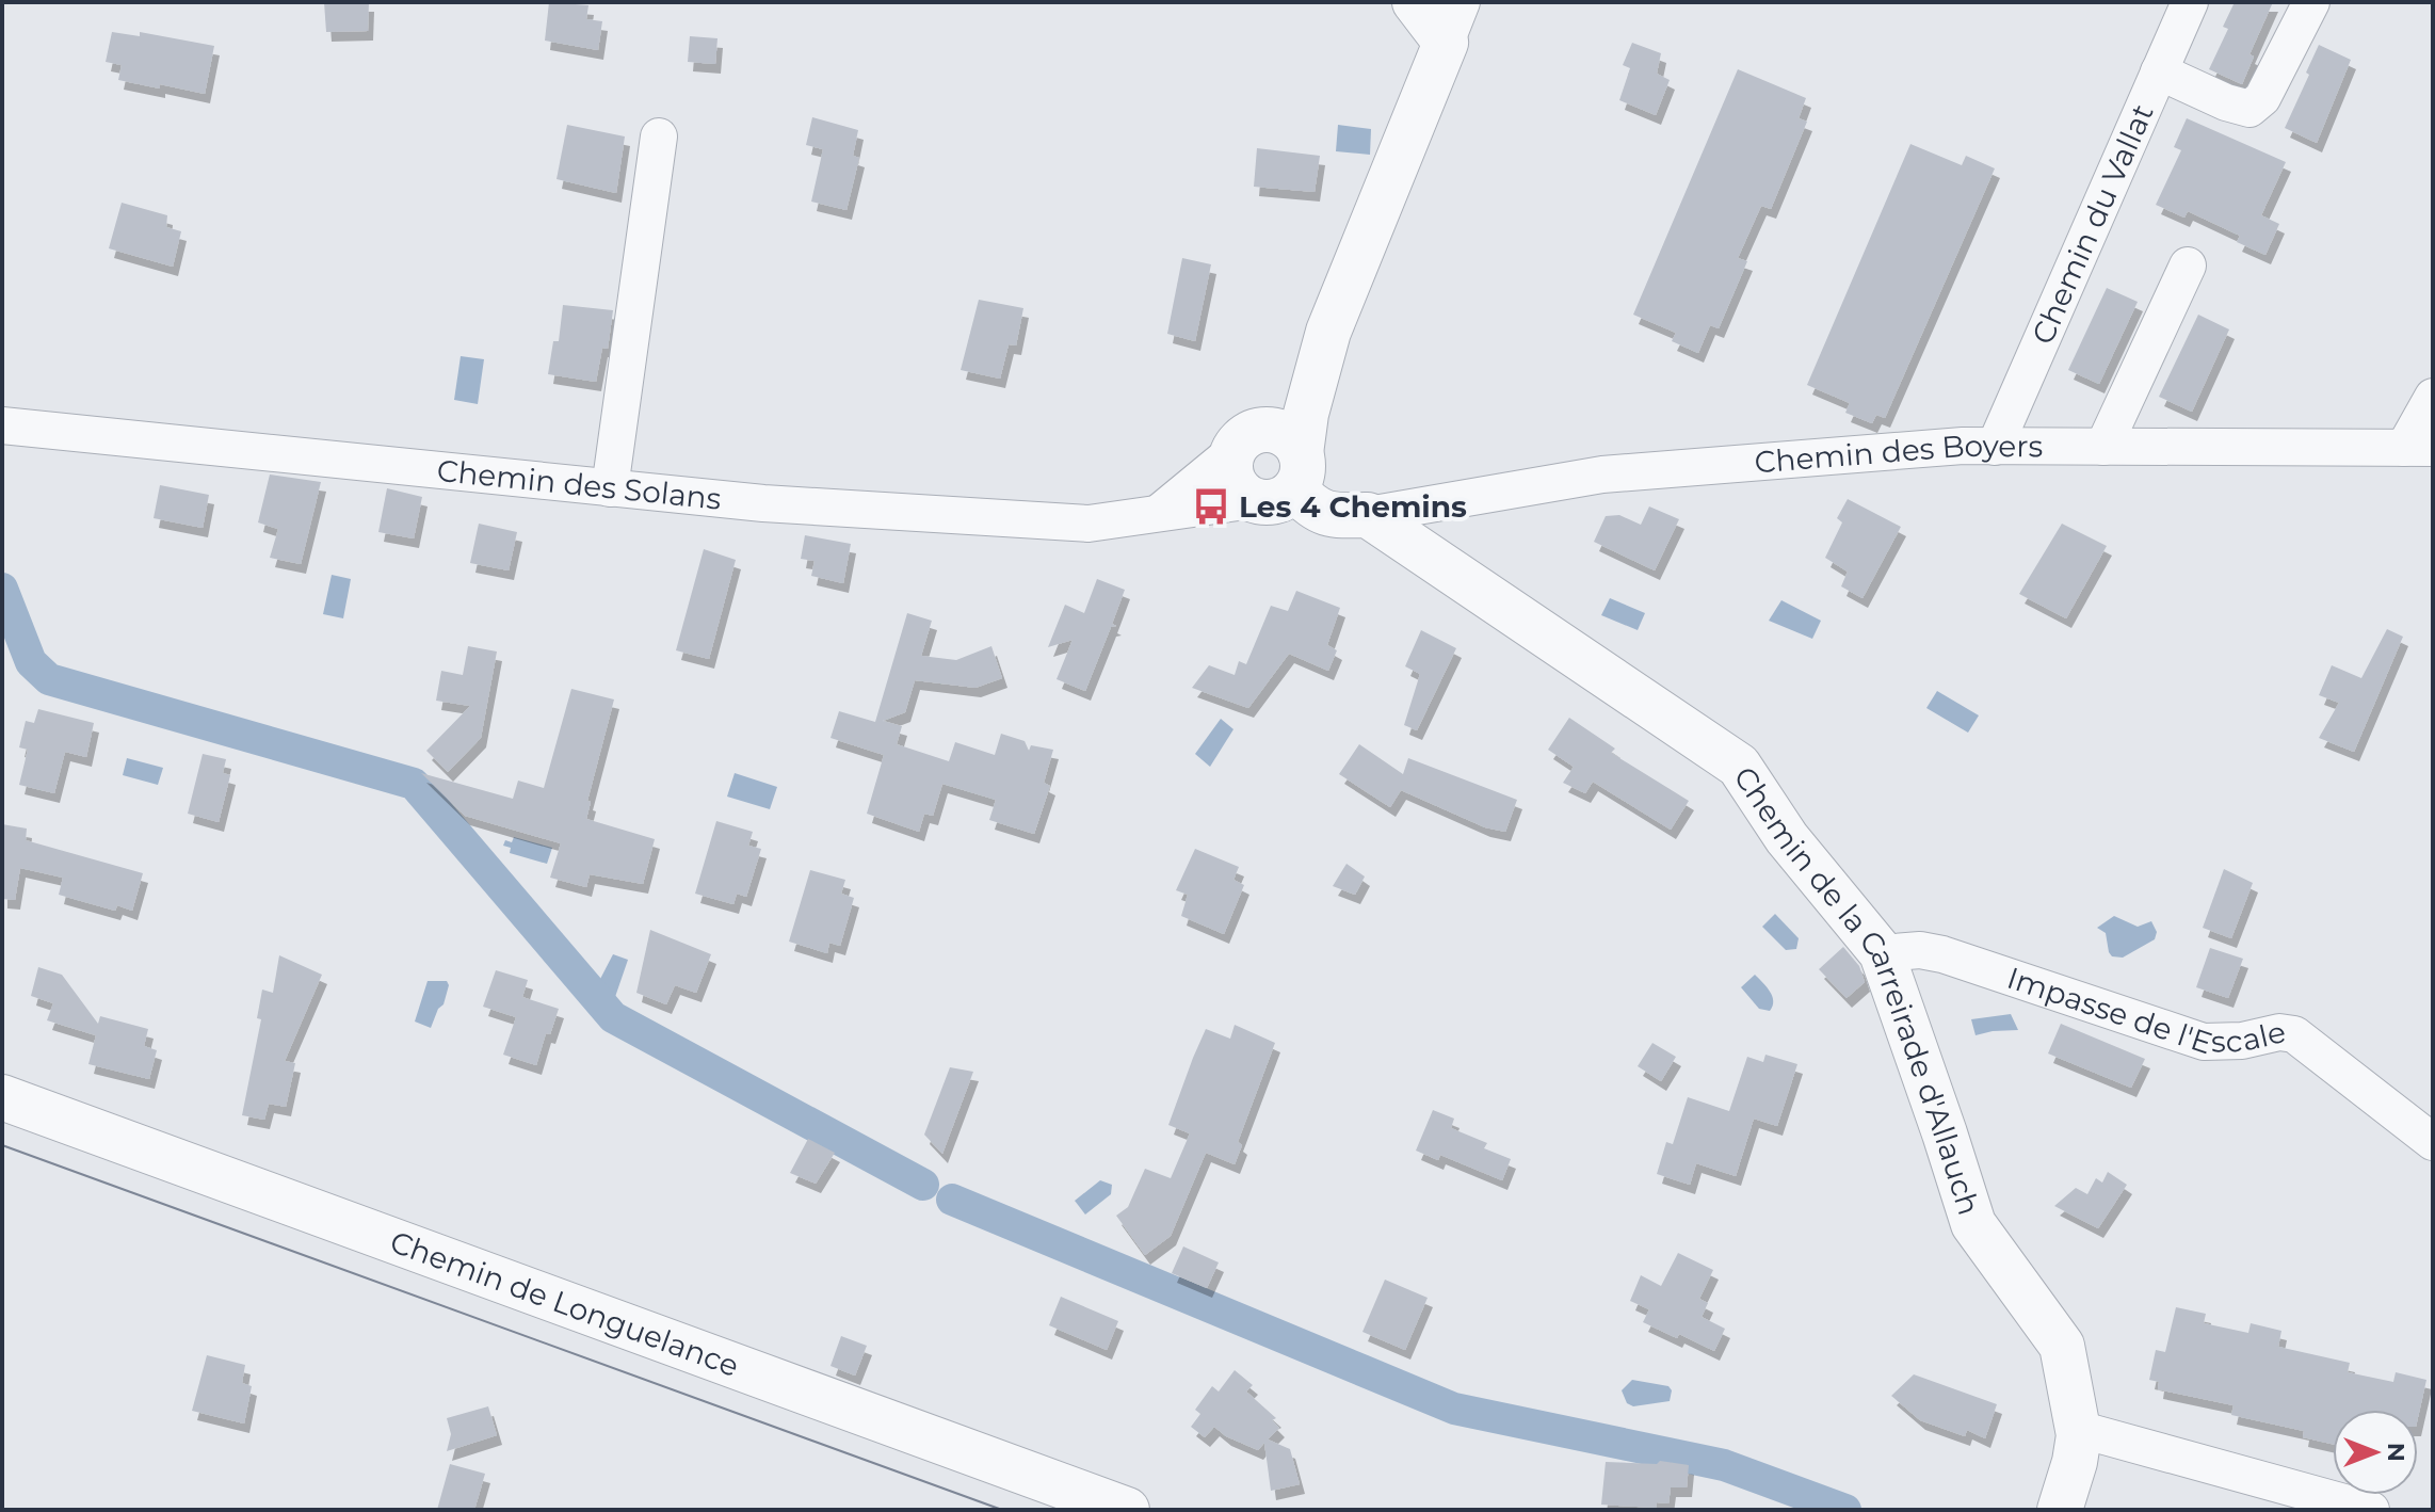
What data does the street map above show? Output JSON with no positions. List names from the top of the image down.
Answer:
{
  "streets": {
    "street": [
      "Chemin du Vallat",
      "Chemin des Boyers",
      "Chemin des Solans",
      "Chemin de la Carreirade d'Allauch",
      "Impasse de l'Escale",
      "Chemin de Longuelance"
    ]
  },
  "crossings": [
    ["Chemin du Vallat", "Chemin des Boyers"],
    ["Chemin des Boyers", "Chemin de la Carreirade d'Allauch"],
    ["Chemin de la Carreirade d'Allauch", "Impasse de l'Escale"]
  ],
  "places": {
    "bus stop": ["Les 4 Chemins"]
  },
  "north": "right"
}
